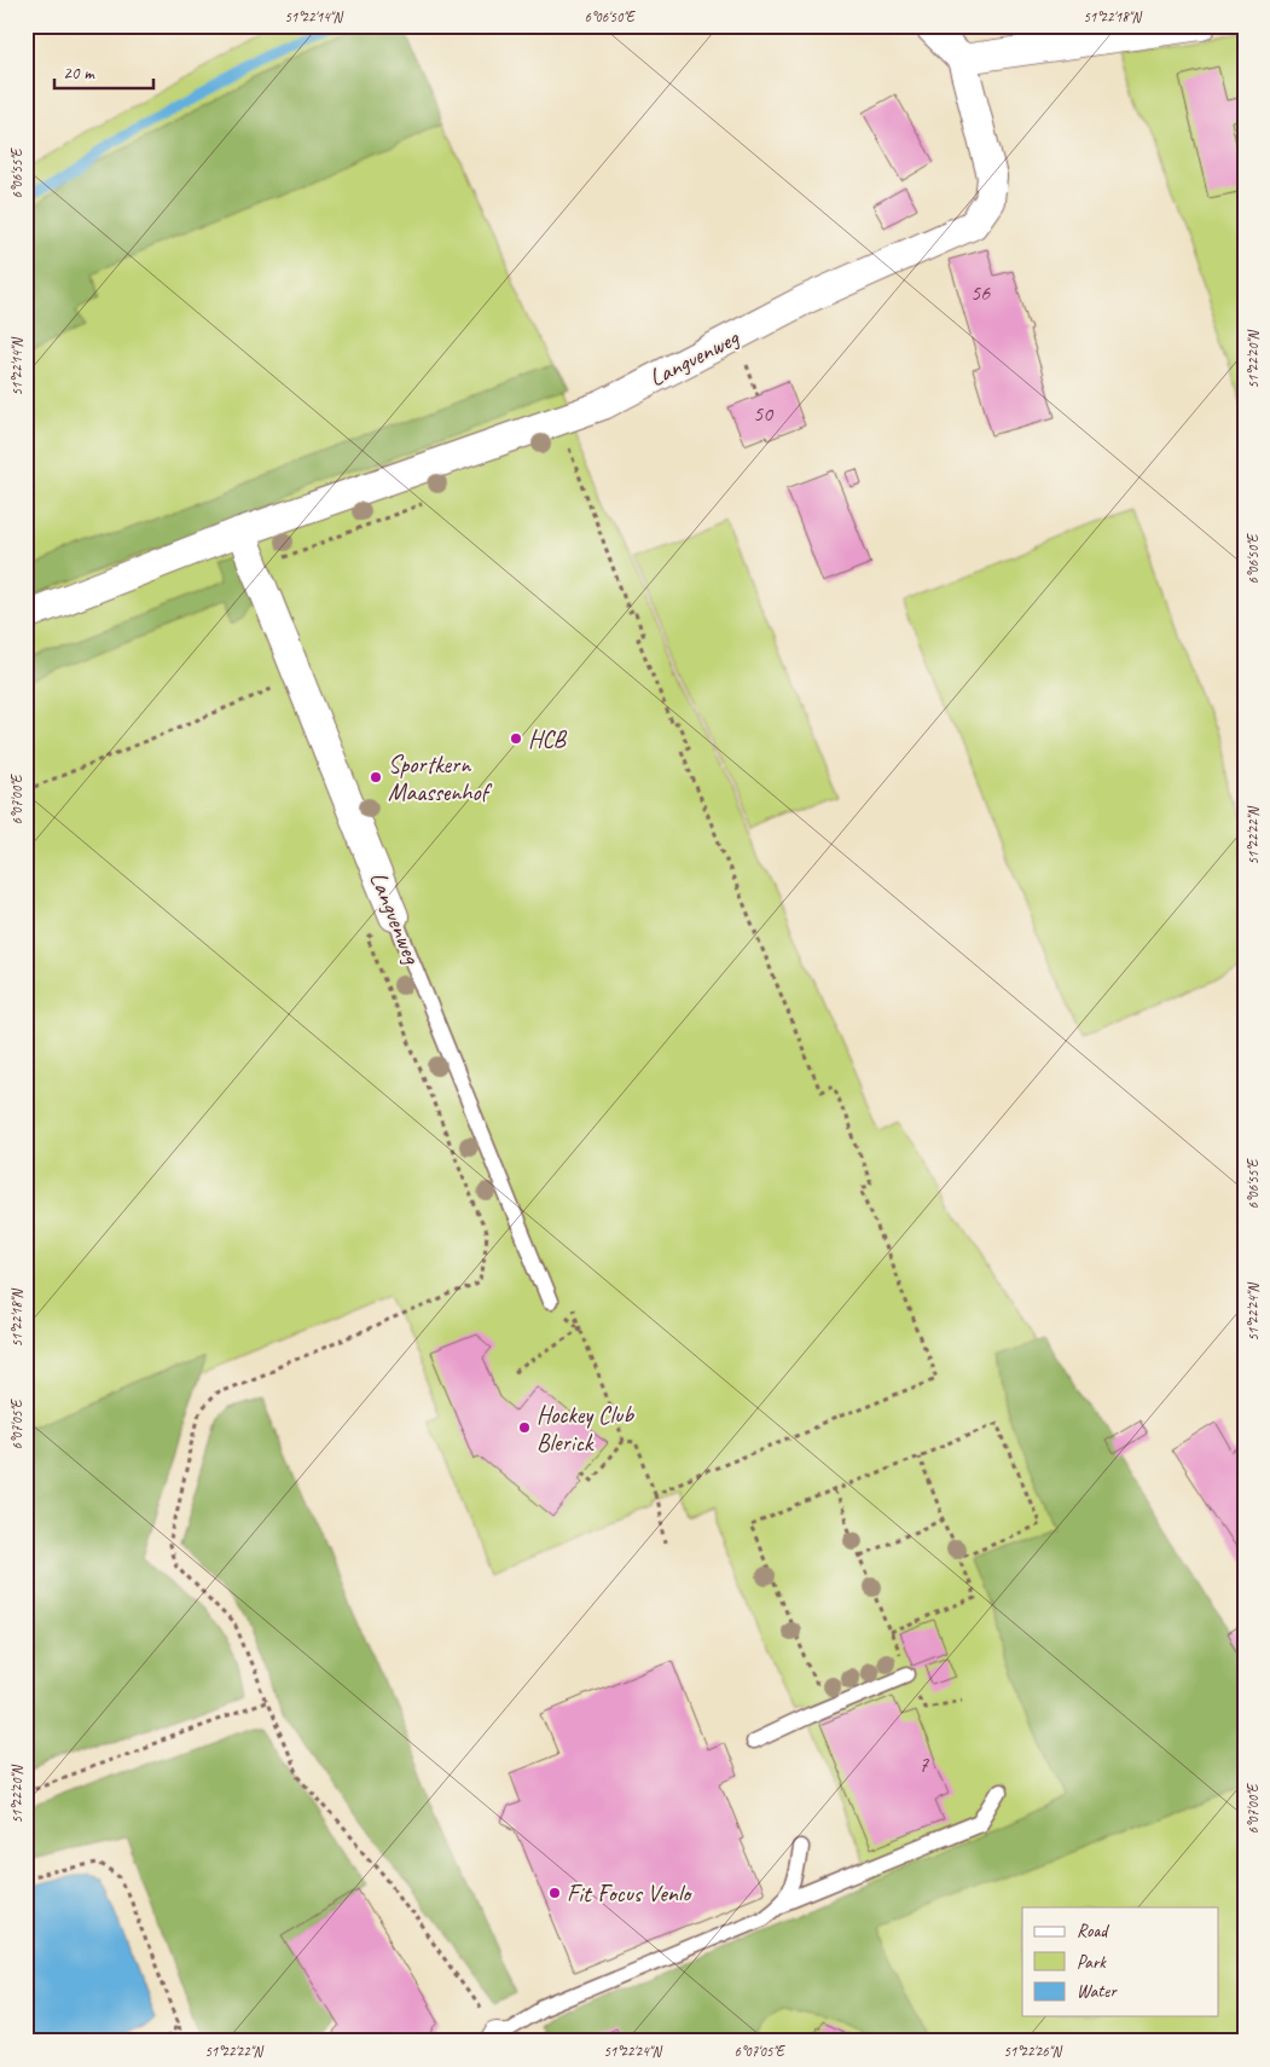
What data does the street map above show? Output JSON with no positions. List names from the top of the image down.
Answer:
{
  "streets": {
    "street": ["Langvenweg"]
  },
  "places": [
    "HCB",
    "Sportkern Maassenhof",
    "Hockey Club Blerick",
    "Fit Focus Venlo"
  ],
  "house_numbers": ["56", "50", "7"],
  "legend": ["Road", "Park", "Water"],
  "scale_bar": "20 m",
  "coordinates": [
    "51°22'14\"N",
    "6°06'50\"E",
    "51°22'18\"N",
    "6°06'55\"E",
    "51°22'20\"N",
    "6°07'00\"E",
    "51°22'22\"N",
    "51°22'24\"N",
    "6°07'05\"E",
    "51°22'26\"N"
  ]
}
